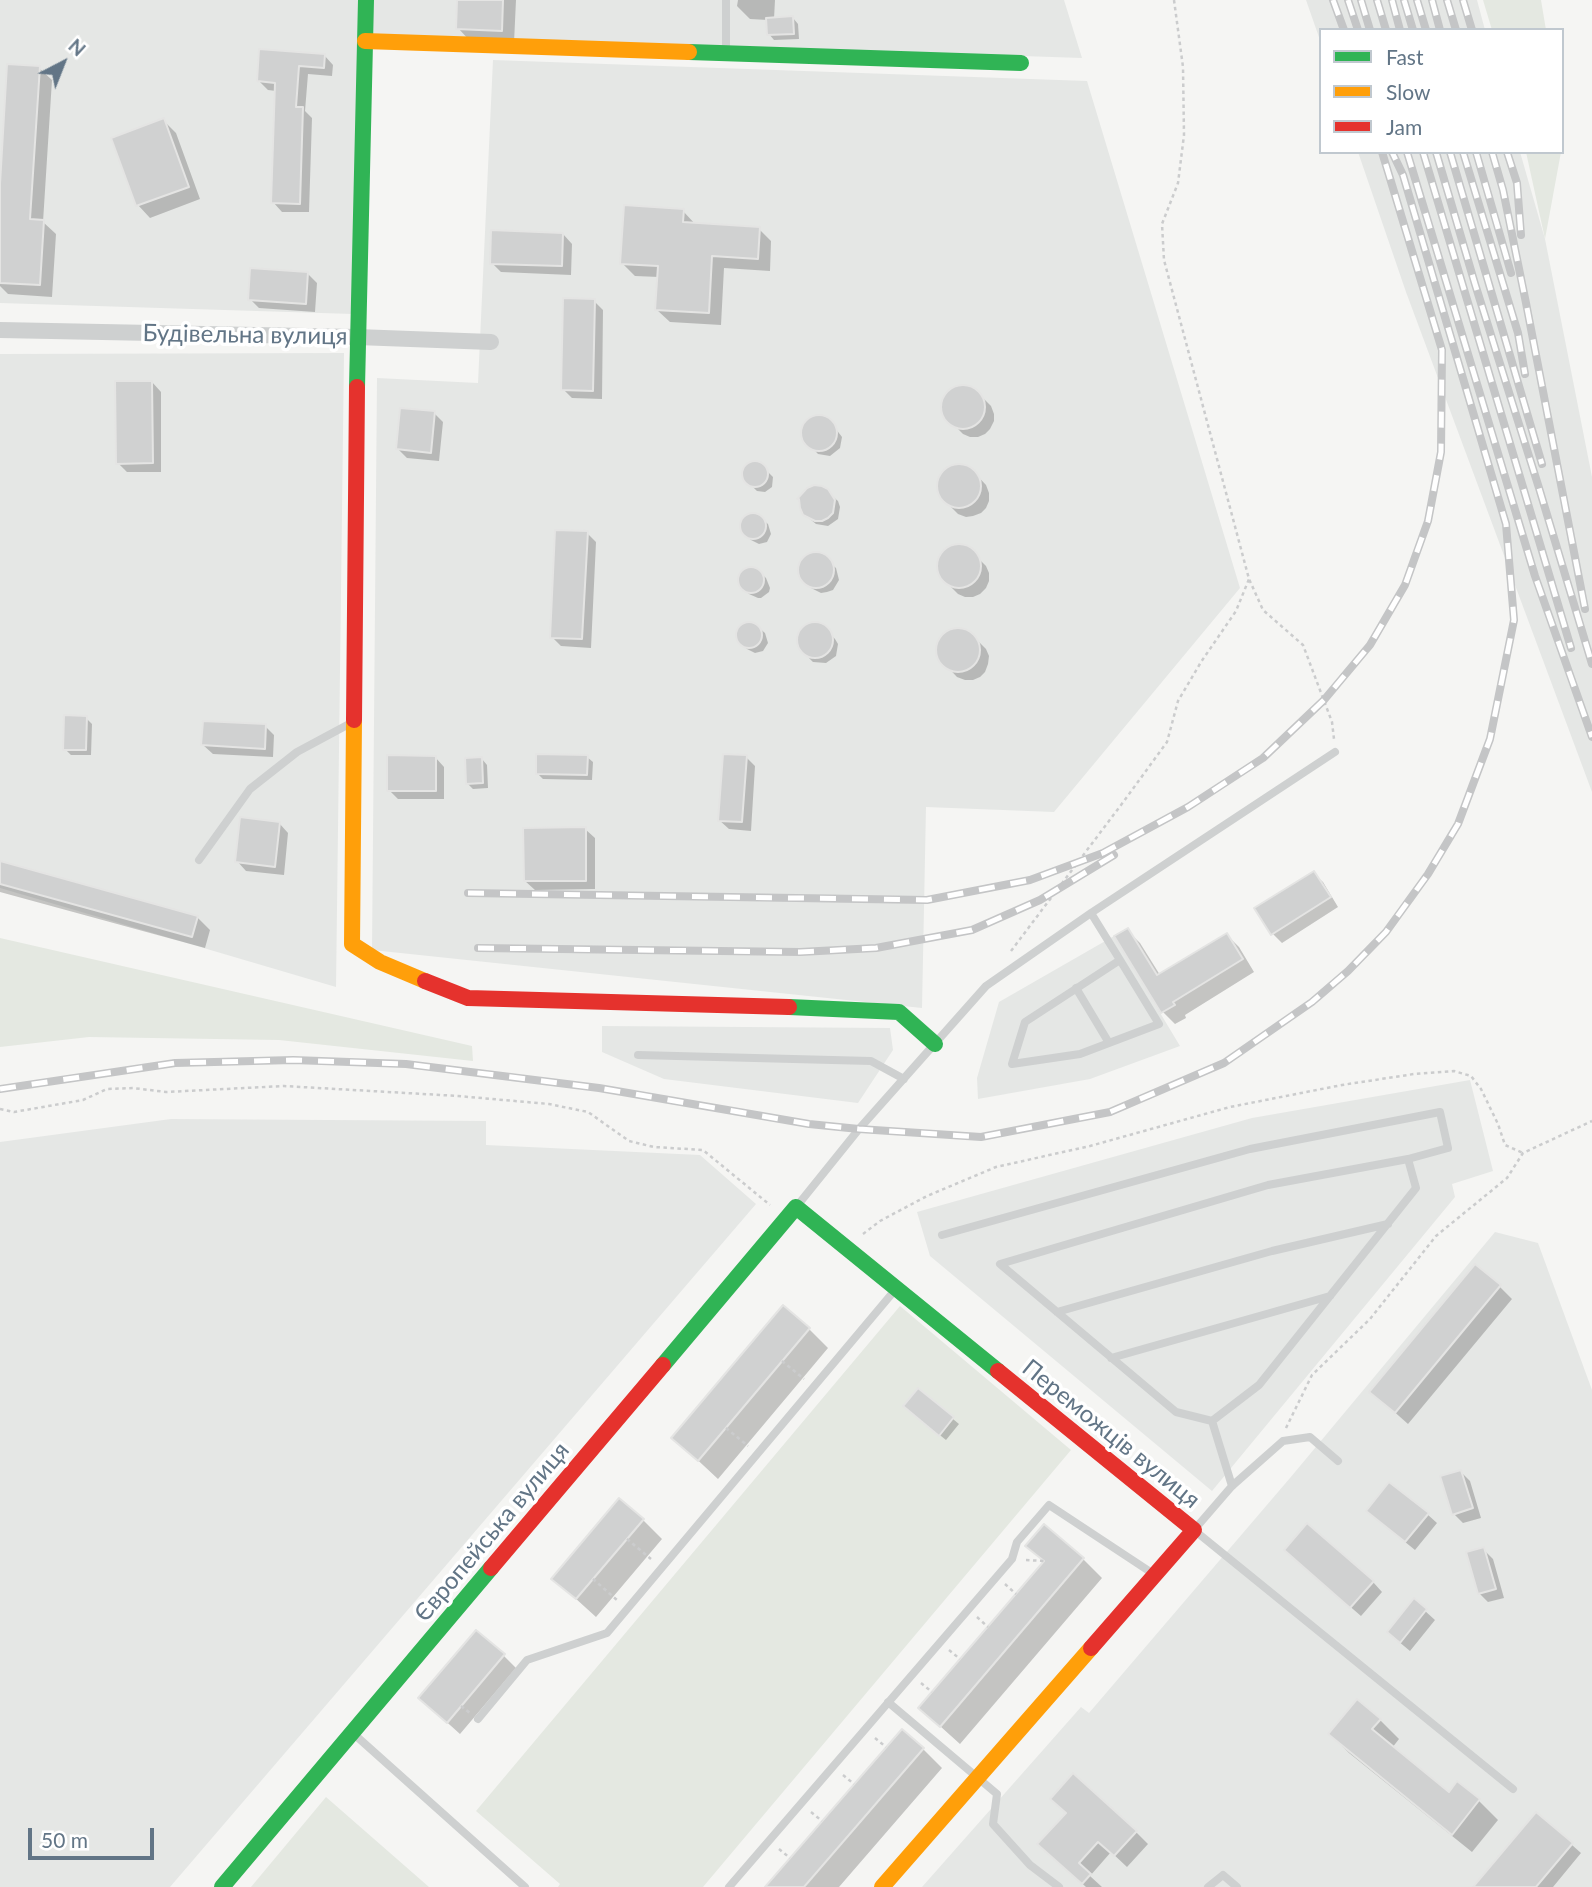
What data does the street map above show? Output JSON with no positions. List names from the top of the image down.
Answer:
{
  "streets": {
    "street": ["Будівельна вулиця", "Переможців вулиця", "Європейська вулиця"]
  },
  "crossings": [
    ["Переможців вулиця", "Європейська вулиця"]
  ],
  "legend": ["Fast", "Slow", "Jam"],
  "scale_bar": "50 m",
  "north": "top right"
}
